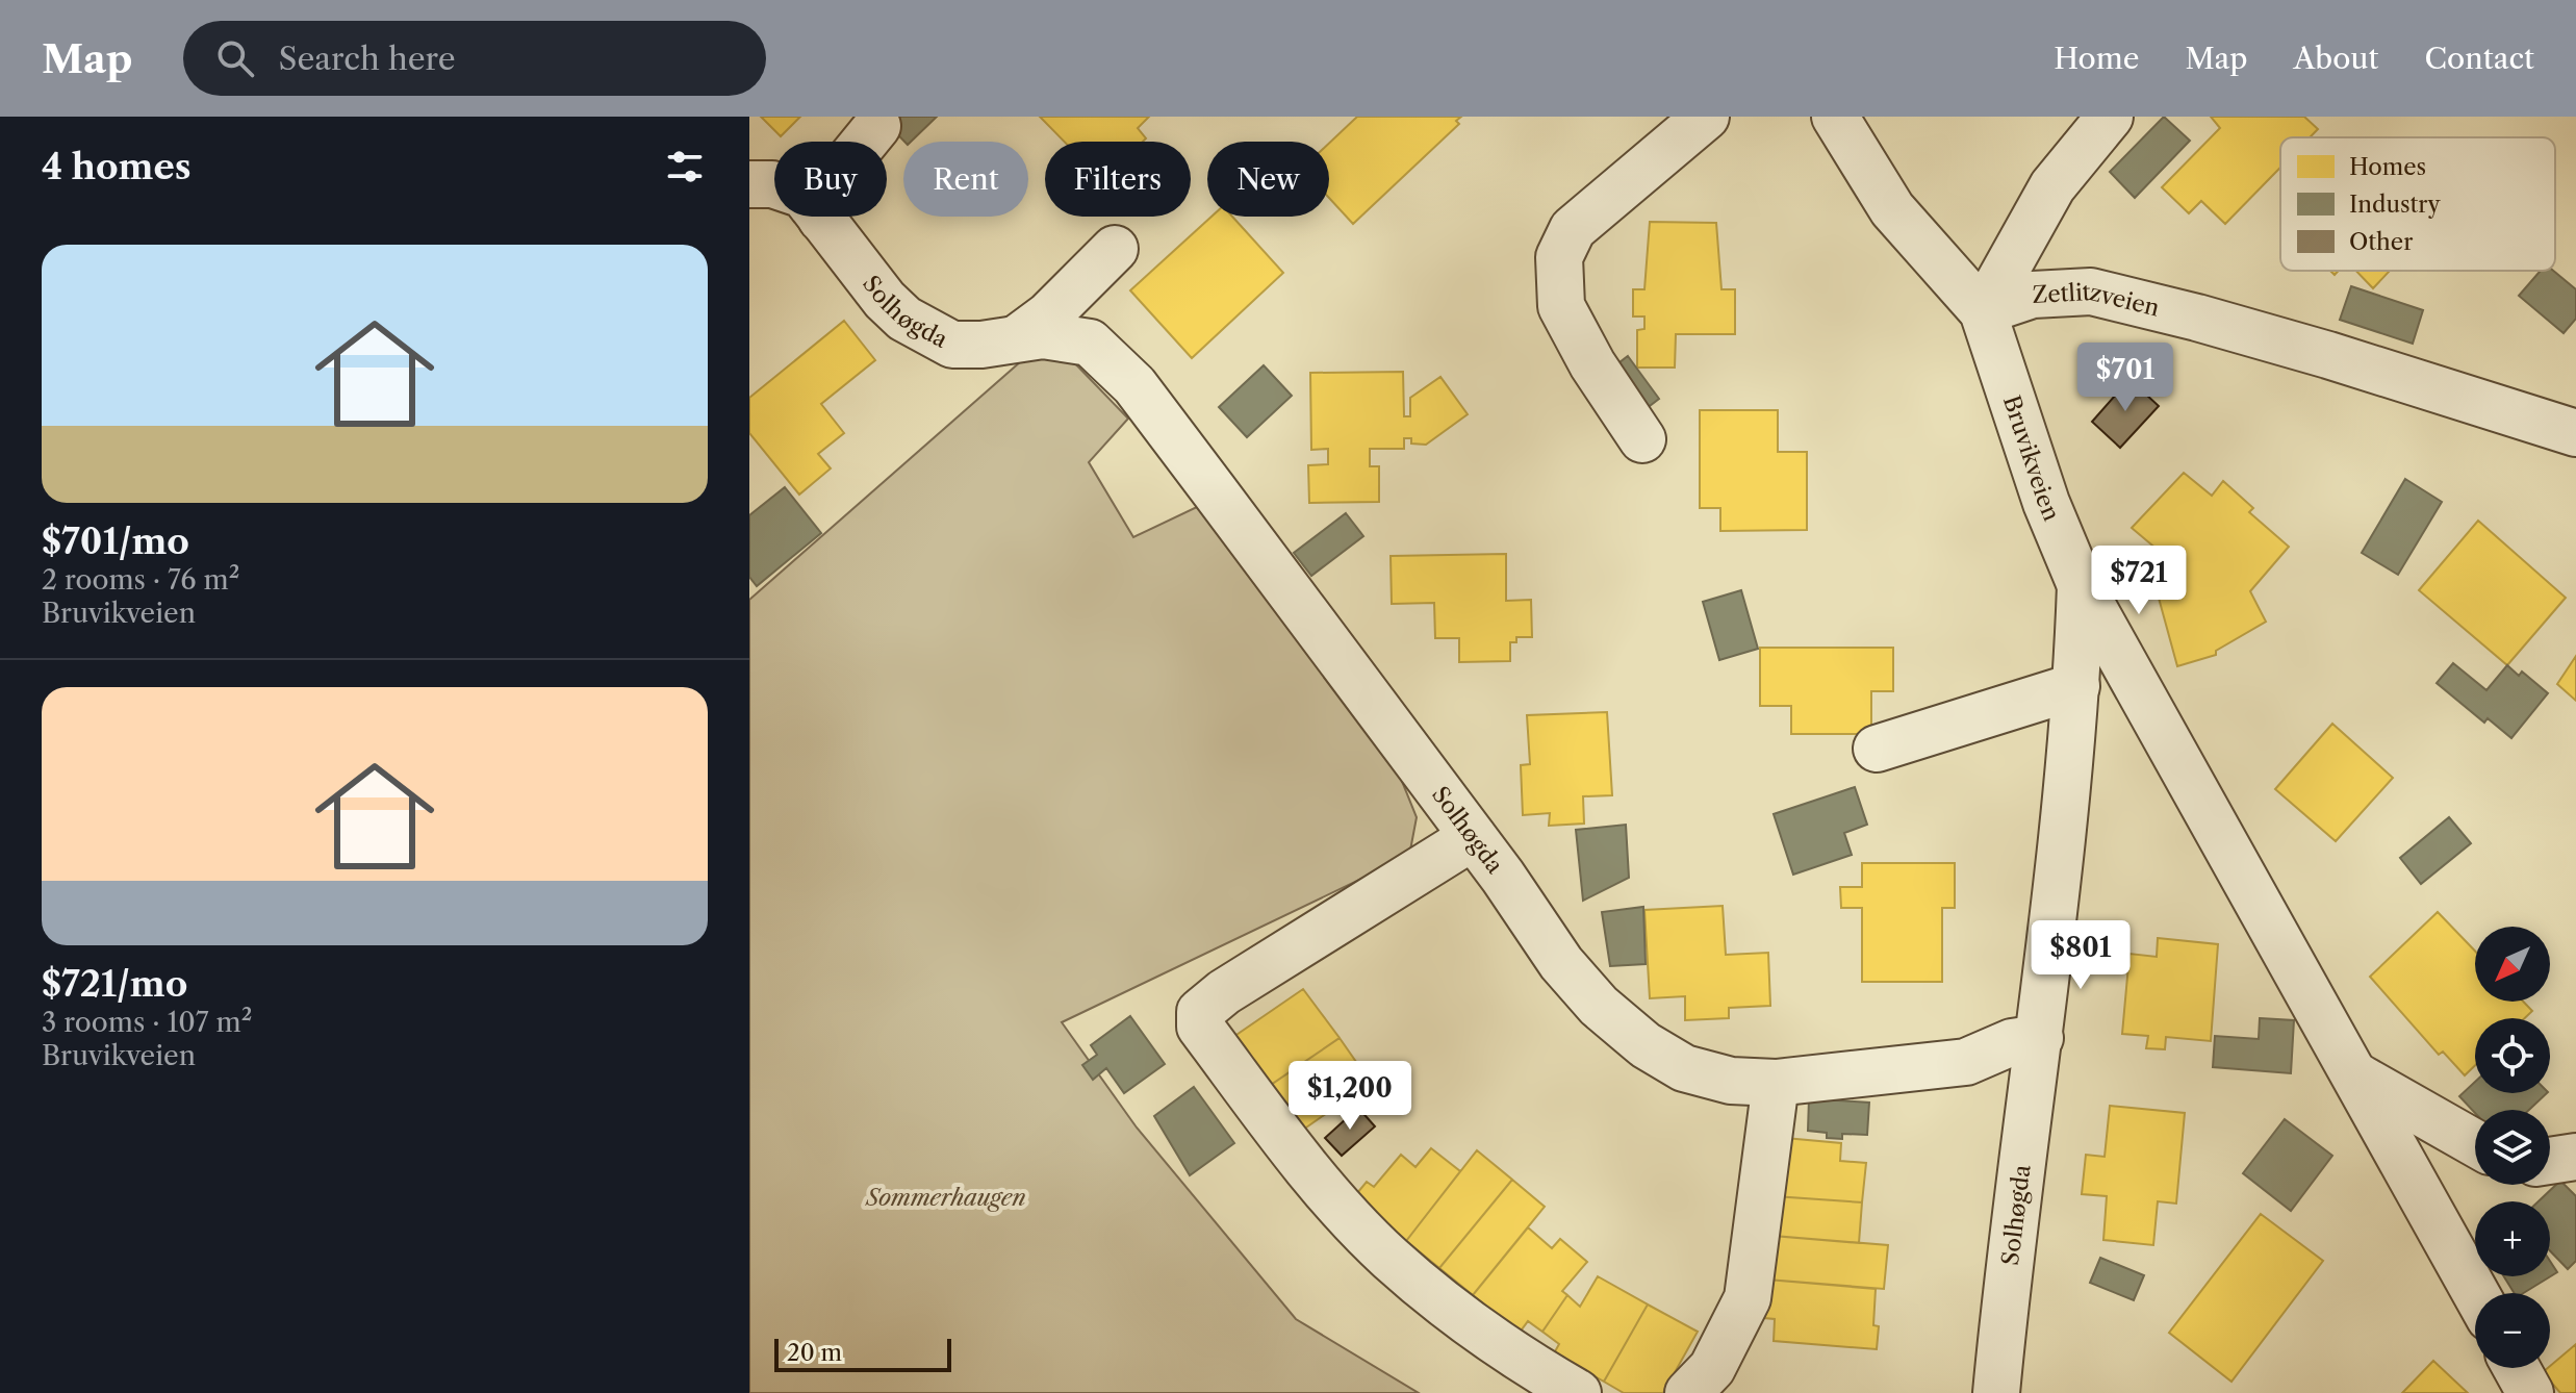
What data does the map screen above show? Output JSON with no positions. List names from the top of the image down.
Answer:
{
  "streets": {
    "street": ["Zetlitzveien", "Solhøgda", "Bruvikveien"]
  },
  "crossings": [
    ["Zetlitzveien", "Bruvikveien"],
    ["Solhøgda", "Bruvikveien"]
  ],
  "parks": ["Sommerhaugen"],
  "legend": ["Homes", "Industry", "Other"],
  "scale_bar": "20 m",
  "north": "bottom left",
  "page": {
    "header": "Map",
    "search": "Search here",
    "nav": [
      "Home",
      "Map",
      "About",
      "Contact"
    ],
    "heading": "4 homes",
    "chip": [
      "Buy",
      "Rent",
      "Filters",
      "New"
    ],
    "list": [
      {
        "name": "$701/mo",
        "note": "2 rooms · 76 m² · Bruvikveien"
      },
      {
        "name": "$721/mo",
        "note": "3 rooms · 107 m² · Bruvikveien"
      }
    ],
    "price": [
      "$701",
      "$721",
      "$801",
      "$1,200"
    ],
    "map_buttons": ["+", "−"],
    "scale": "20 m"
  }
}
